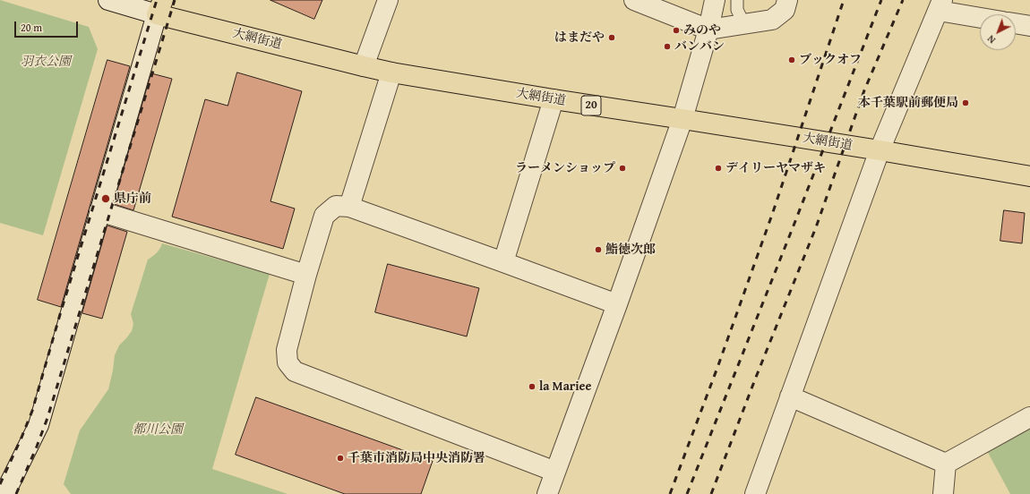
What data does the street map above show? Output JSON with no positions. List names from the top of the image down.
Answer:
{
  "streets": {
    "main road": ["大網街道", "20"]
  },
  "parks": ["羽衣公園", "都川公園"],
  "places": [
    "みのや",
    "はまだや",
    "バンバン",
    "ブックオフ",
    "本千葉駅前郵便局",
    "ラーメンショップ",
    "デイリーヤマザキ",
    "県庁前",
    "鮨徳次郎",
    "la Mariee",
    "千葉市消防局中央消防署"
  ],
  "scale_bar": "20 m",
  "north": "bottom left"
}
